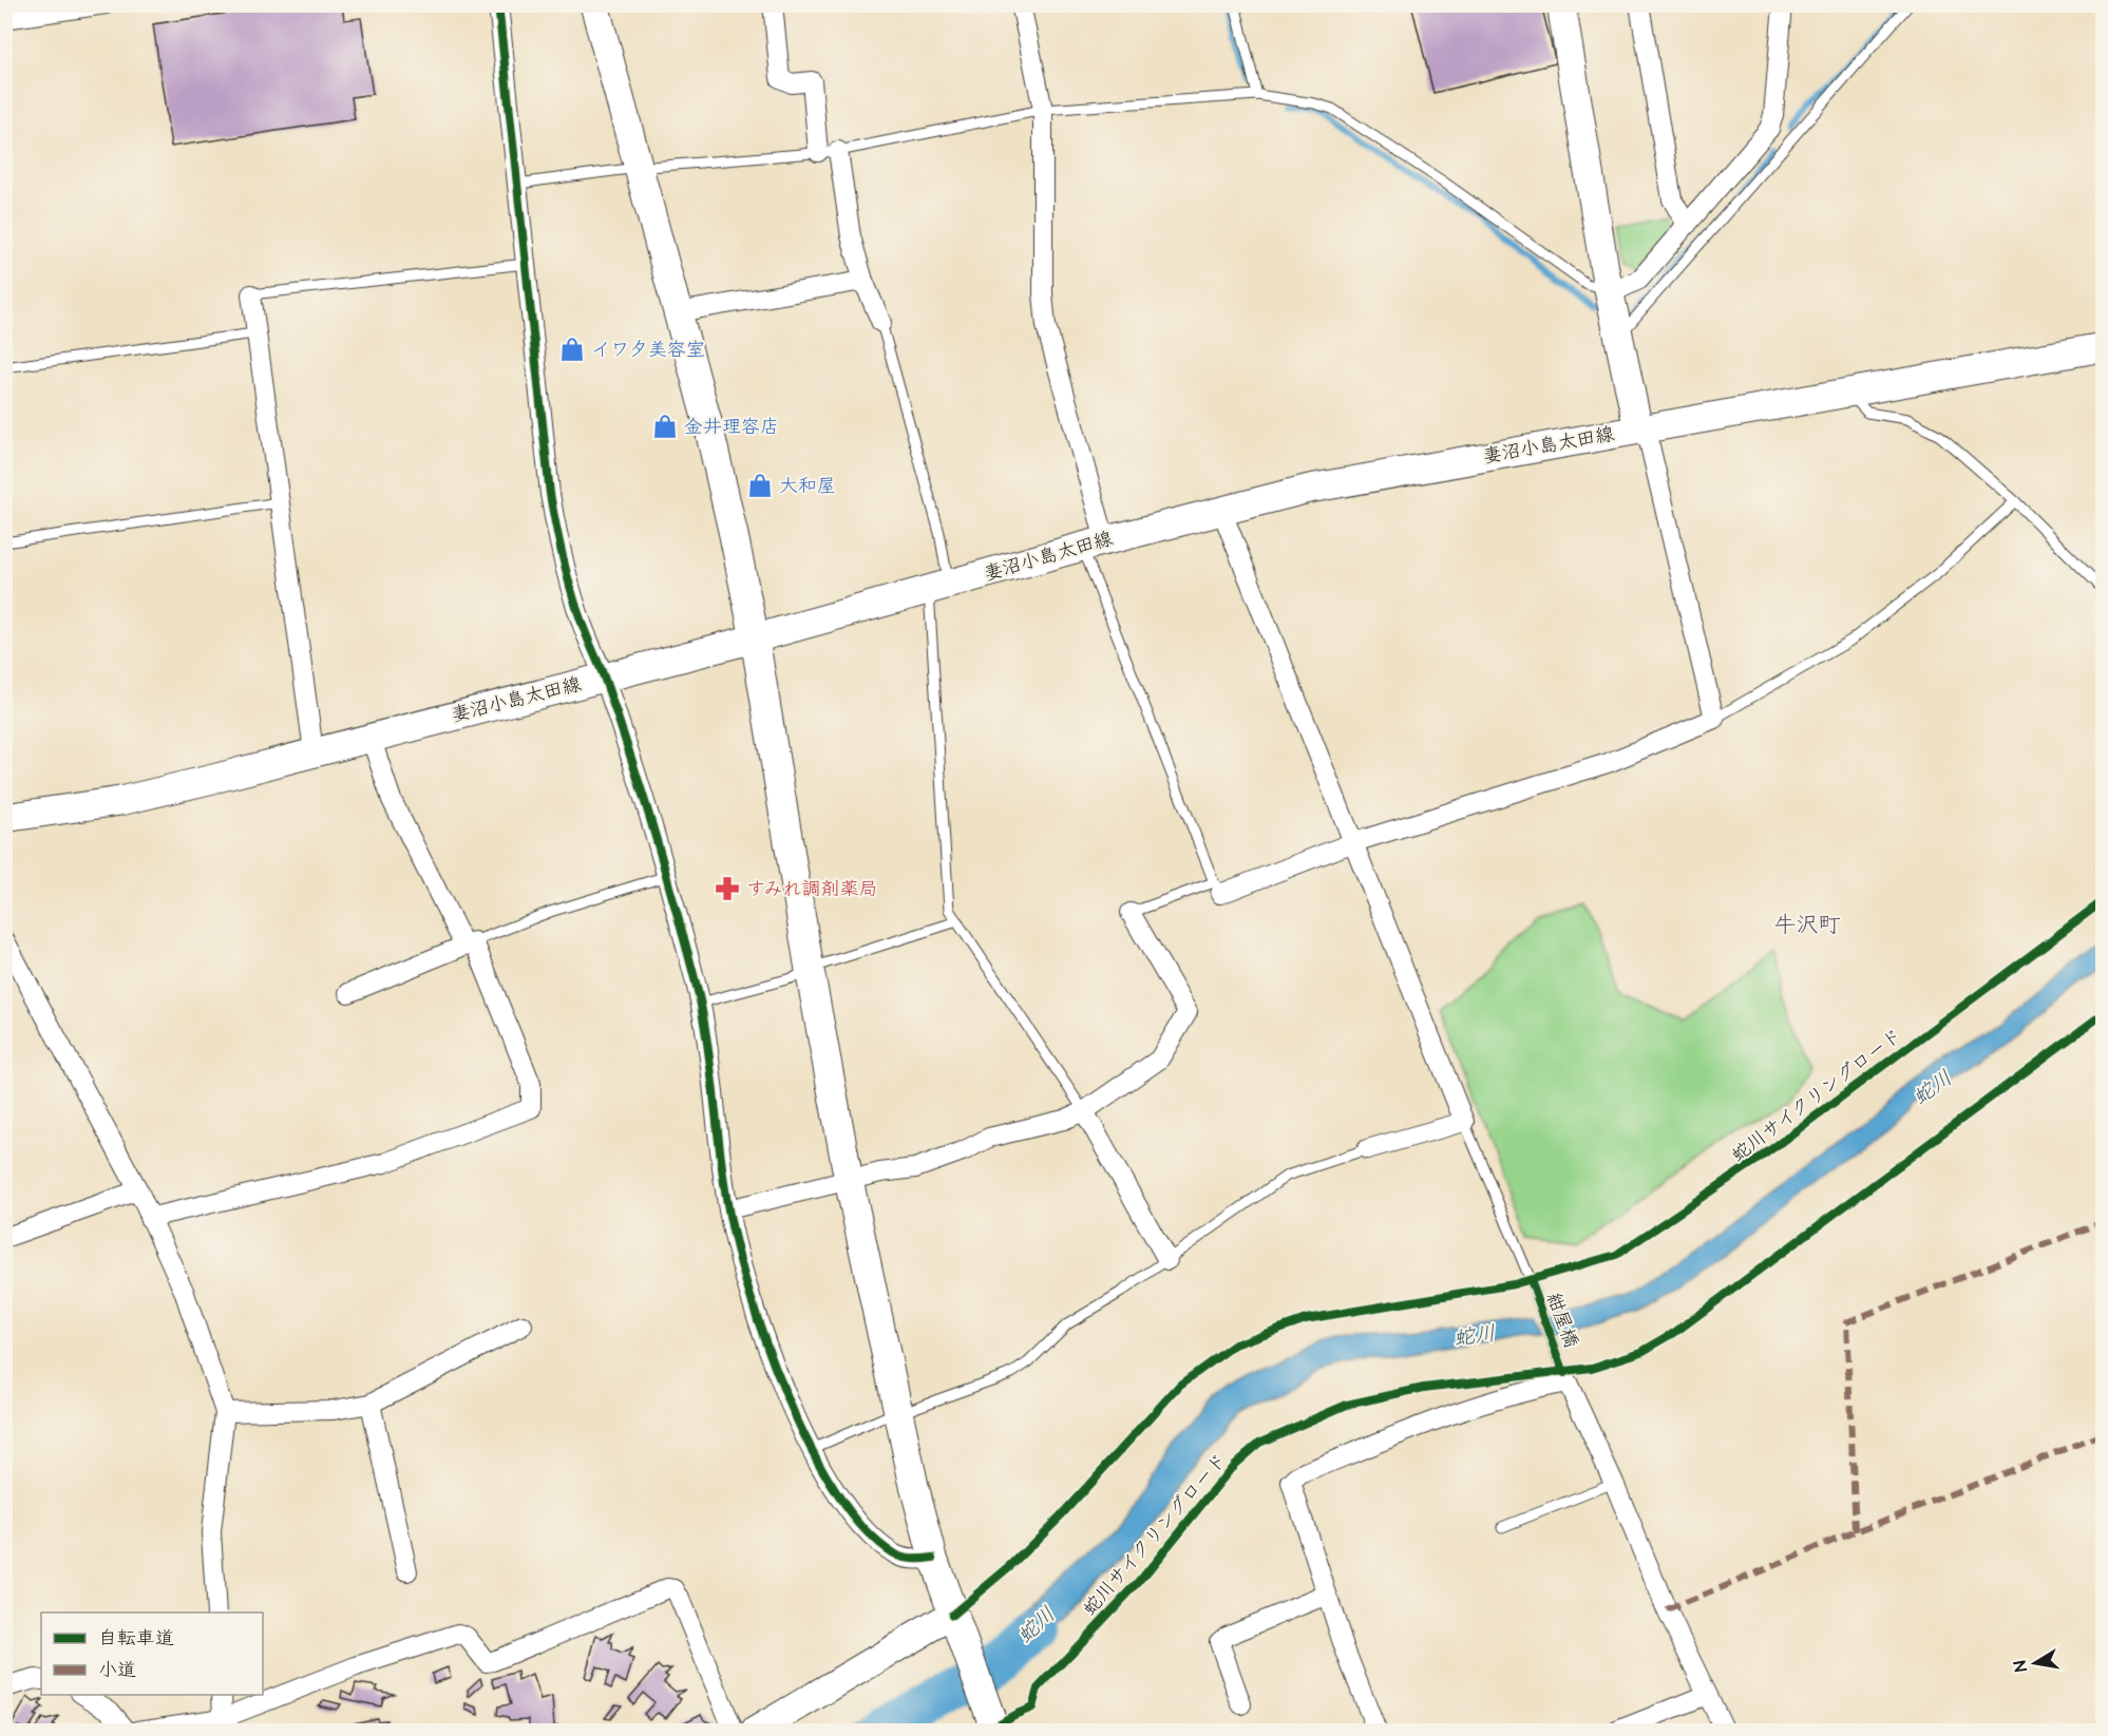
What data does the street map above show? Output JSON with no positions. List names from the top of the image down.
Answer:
{
  "streets": {
    "main road": ["妻沼小島太田線"],
    "lane": ["紺屋橋"],
    "cycle path": ["蛇川サイクリングロード"]
  },
  "districts": ["牛沢町"],
  "water": ["蛇川"],
  "places": {
    "shop": ["イワ夕美容室", "金井理容店", "大和屋"],
    "pharmacy": ["すみれ調剤薬局"]
  },
  "legend": ["自転車道", "小道"],
  "north": "left"
}
